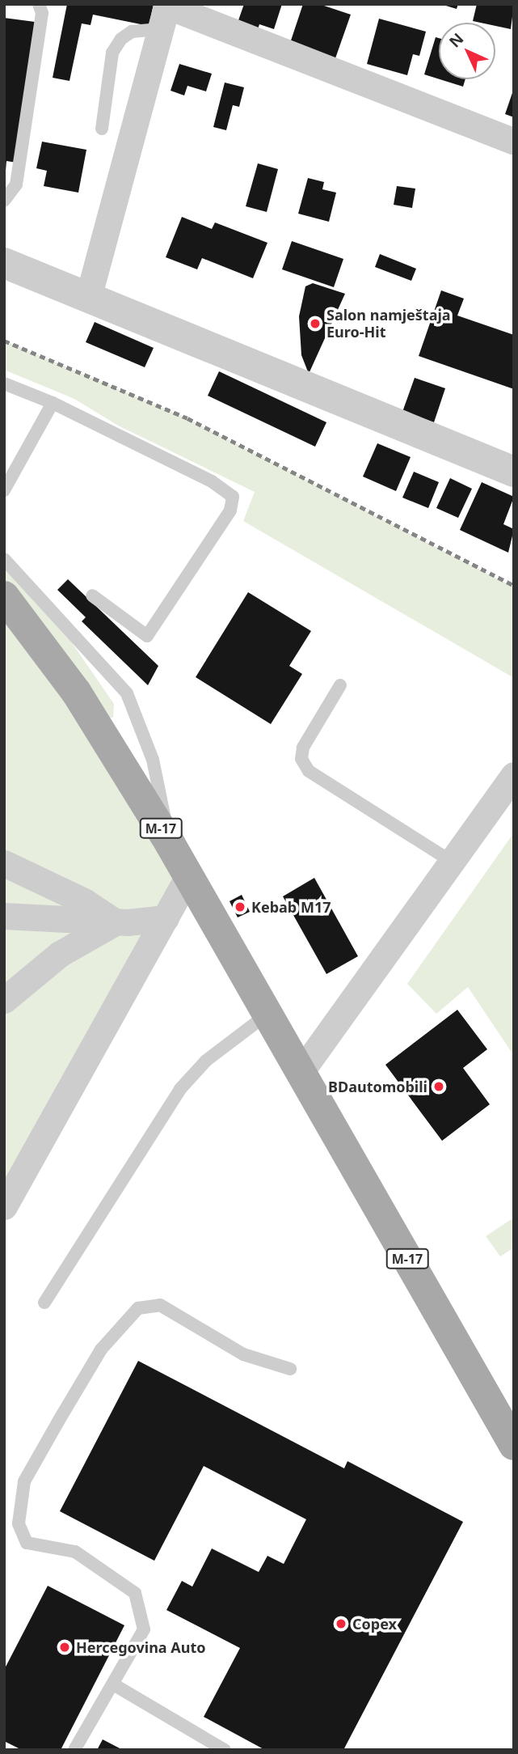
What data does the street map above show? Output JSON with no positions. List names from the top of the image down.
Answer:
{
  "streets": {
    "main road": ["M-17"]
  },
  "places": [
    "Salon namještaja Euro-Hit",
    "Kebab M17",
    "BDautomobili",
    "Copex",
    "Hercegovina Auto"
  ],
  "north": "top left"
}
